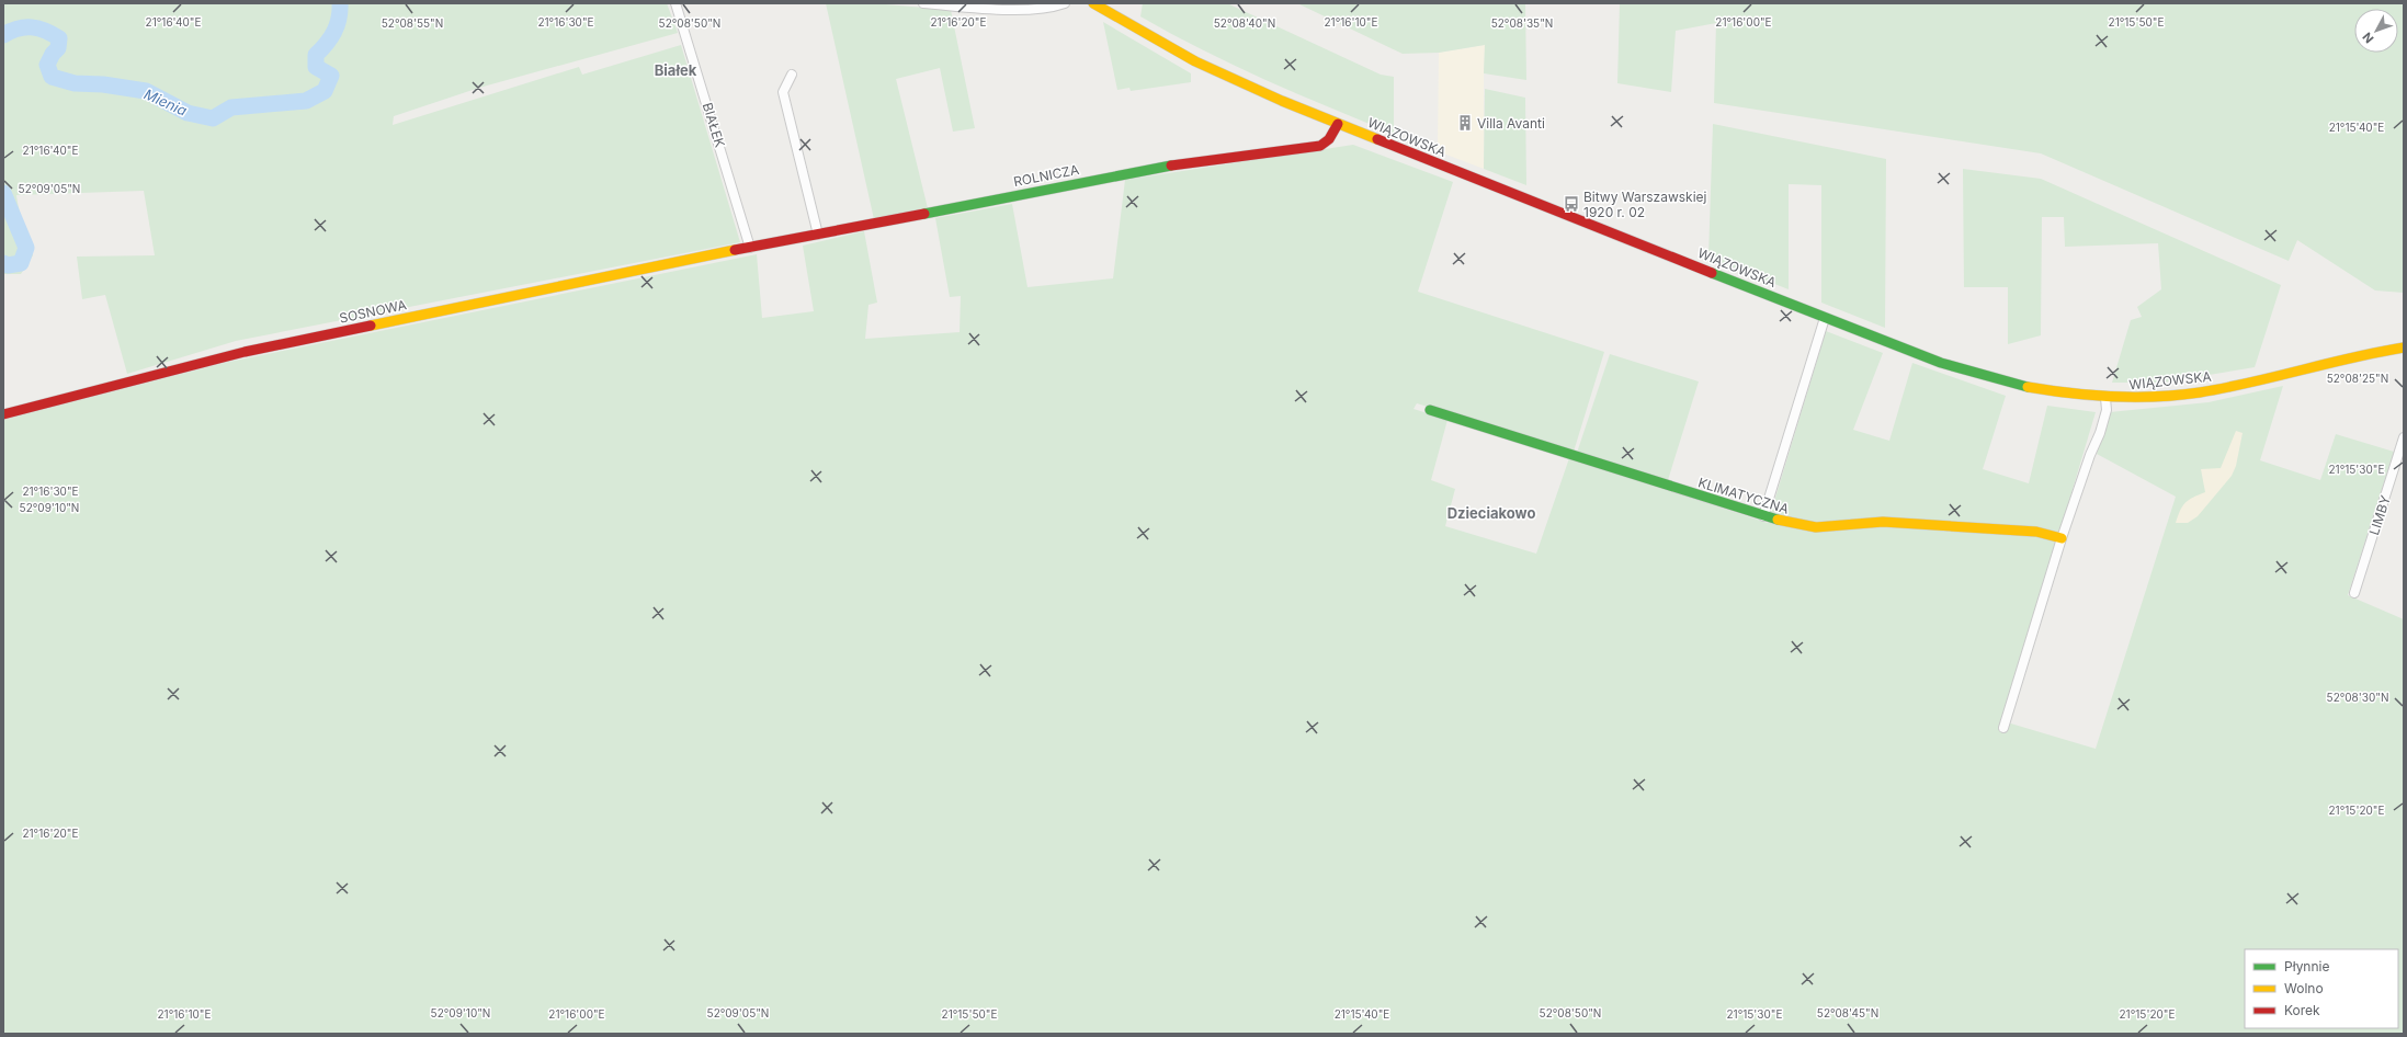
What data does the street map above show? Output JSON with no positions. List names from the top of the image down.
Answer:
{
  "streets": {
    "street": [
      "BIAŁEK",
      "WIĄZOWSKA",
      "ROLNICZA",
      "SOSNOWA",
      "KLIMATYCZNA",
      "LIMBY"
    ]
  },
  "crossings": [
    ["BIAŁEK", "ROLNICZA"],
    ["BIAŁEK", "SOSNOWA"],
    ["WIĄZOWSKA", "ROLNICZA"],
    ["ROLNICZA", "SOSNOWA"]
  ],
  "districts": ["Białek", "Dzieciakowo"],
  "water": ["Mienia"],
  "places": {
    "building": ["Villa Avanti"],
    "bus stop": ["Bitwy Warszawskiej 1920 r. 02"]
  },
  "legend": ["Płynnie", "Wolno", "Korek"],
  "north": "bottom left",
  "coordinates": [
    "21°16'40\"E",
    "21°16'30\"E",
    "21°16'20\"E",
    "21°16'10\"E",
    "21°16'00\"E",
    "21°15'50\"E",
    "52°08'55\"N",
    "52°08'50\"N",
    "52°08'40\"N",
    "52°08'35\"N",
    "21°15'40\"E",
    "52°09'05\"N",
    "52°08'25\"N",
    "21°15'30\"E",
    "52°09'10\"N",
    "52°08'30\"N",
    "21°15'20\"E",
    "52°08'45\"N"
  ]
}
